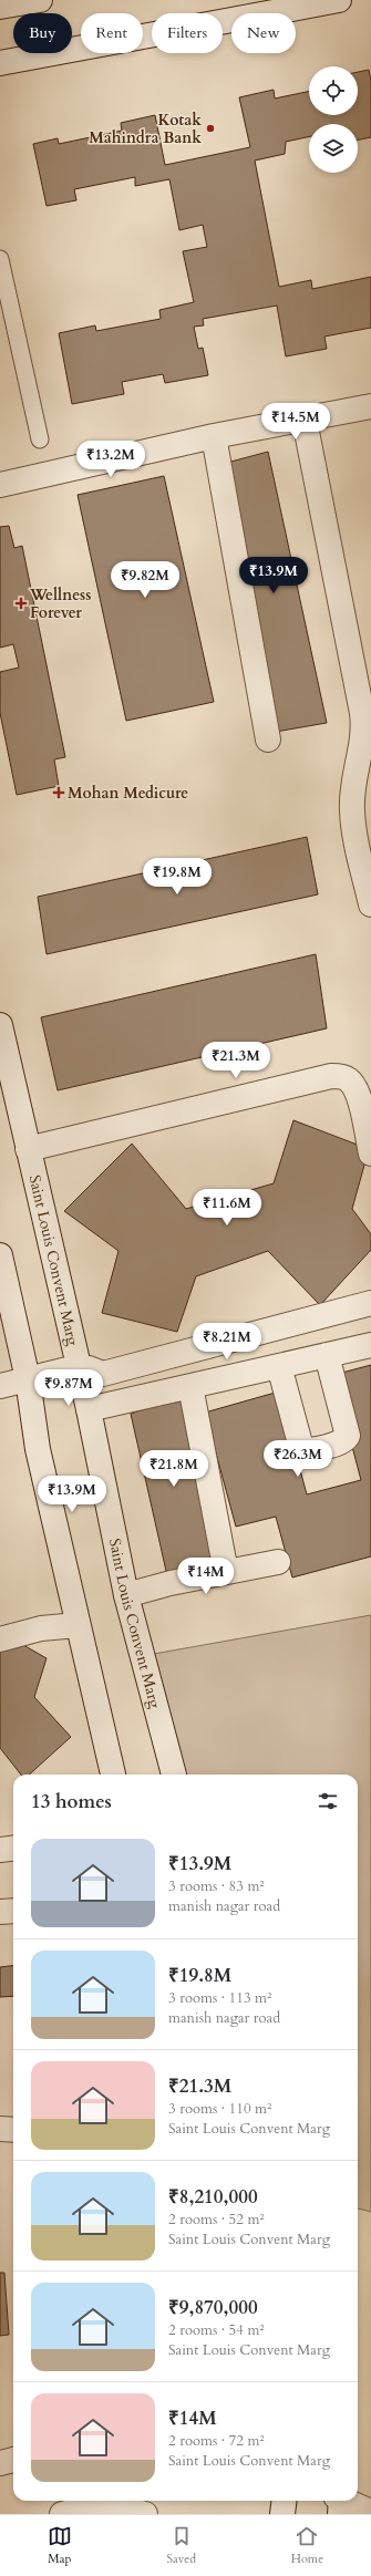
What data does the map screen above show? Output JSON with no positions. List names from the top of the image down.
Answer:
{
  "streets": {
    "street": ["Saint Louis Convent Marg"]
  },
  "places": {
    "other": ["Kotak Mahindra Bank"],
    "health": ["Wellness Forever", "Mohan Medicure"]
  },
  "page": {
    "chip": [
      "Buy",
      "Rent",
      "Filters",
      "New"
    ],
    "price": [
      "₹14.5M",
      "₹13.2M",
      "₹13.9M",
      "₹9.82M",
      "₹19.8M",
      "₹21.3M",
      "₹11.6M",
      "₹8.21M",
      "₹9.87M",
      "₹26.3M",
      "₹21.8M",
      "₹13.9M",
      "₹14M"
    ],
    "heading": "13 homes",
    "list": [
      {
        "name": "₹13.9M",
        "note": "3 rooms · 83 m² · manish nagar road"
      },
      {
        "name": "₹19.8M",
        "note": "3 rooms · 113 m² · manish nagar road"
      },
      {
        "name": "₹21.3M",
        "note": "3 rooms · 110 m² · Saint Louis Convent Marg"
      },
      {
        "name": "₹8,210,000",
        "note": "2 rooms · 52 m² · Saint Louis Convent Marg"
      },
      {
        "name": "₹9,870,000",
        "note": "2 rooms · 54 m² · Saint Louis Convent Marg"
      },
      {
        "name": "₹14M",
        "note": "2 rooms · 72 m² · Saint Louis Convent Marg"
      }
    ],
    "tabs": ["Map", "Saved", "Home"]
  }
}
